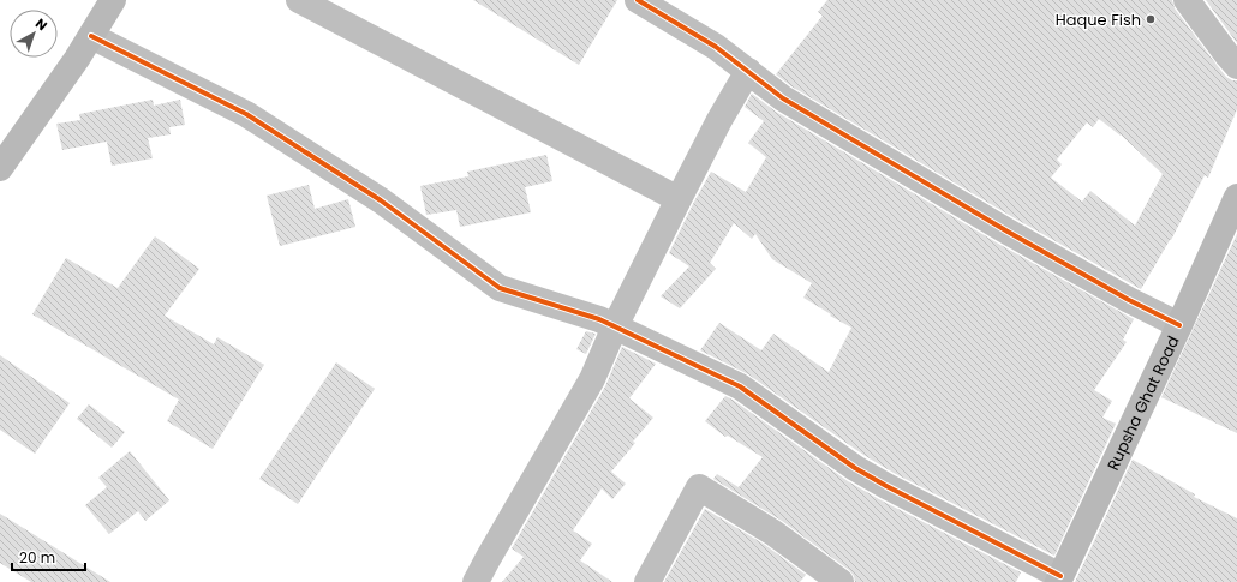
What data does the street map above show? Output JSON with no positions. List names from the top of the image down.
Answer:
{
  "streets": {
    "street": ["Rupsha Ghat Road"]
  },
  "places": ["Haque Fish"],
  "scale_bar": "20 m",
  "north": "top right"
}
